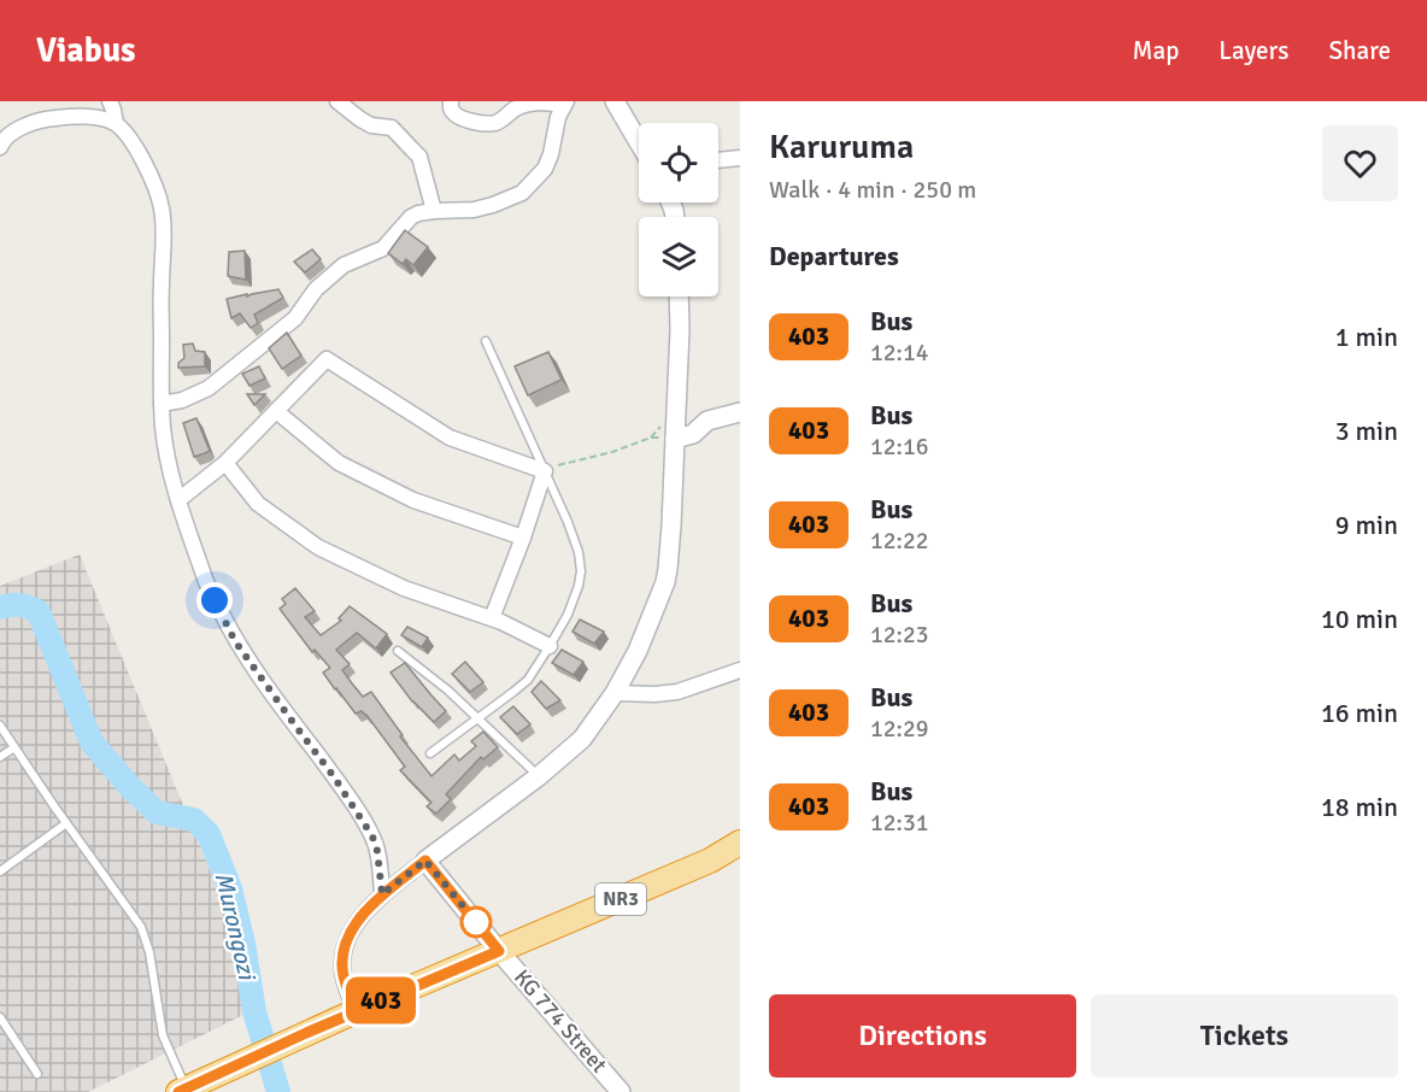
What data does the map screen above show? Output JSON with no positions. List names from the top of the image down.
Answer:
{
  "streets": {
    "highway": ["NR3"],
    "street": ["KG 774 Street"]
  },
  "crossings": [
    ["NR3", "KG 774 Street"]
  ],
  "water": ["Murongozi"],
  "lines": ["bus line 403"],
  "page": {
    "header": "Viabus",
    "nav": ["Map", "Layers", "Share"],
    "on_map": "403",
    "heading": [
      ["Karuruma", "Walk · 4 min · 250 m"],
      "Departures"
    ],
    "list": [
      {
        "mark": "403",
        "name": "Bus",
        "note": "12:14",
        "value": "1 min"
      },
      {
        "mark": "403",
        "name": "Bus",
        "note": "12:16",
        "value": "3 min"
      },
      {
        "mark": "403",
        "name": "Bus",
        "note": "12:22",
        "value": "9 min"
      },
      {
        "mark": "403",
        "name": "Bus",
        "note": "12:23",
        "value": "10 min"
      },
      {
        "mark": "403",
        "name": "Bus",
        "note": "12:29",
        "value": "16 min"
      },
      {
        "mark": "403",
        "name": "Bus",
        "note": "12:31",
        "value": "18 min"
      }
    ],
    "buttons": ["Directions", "Tickets"]
  }
}
